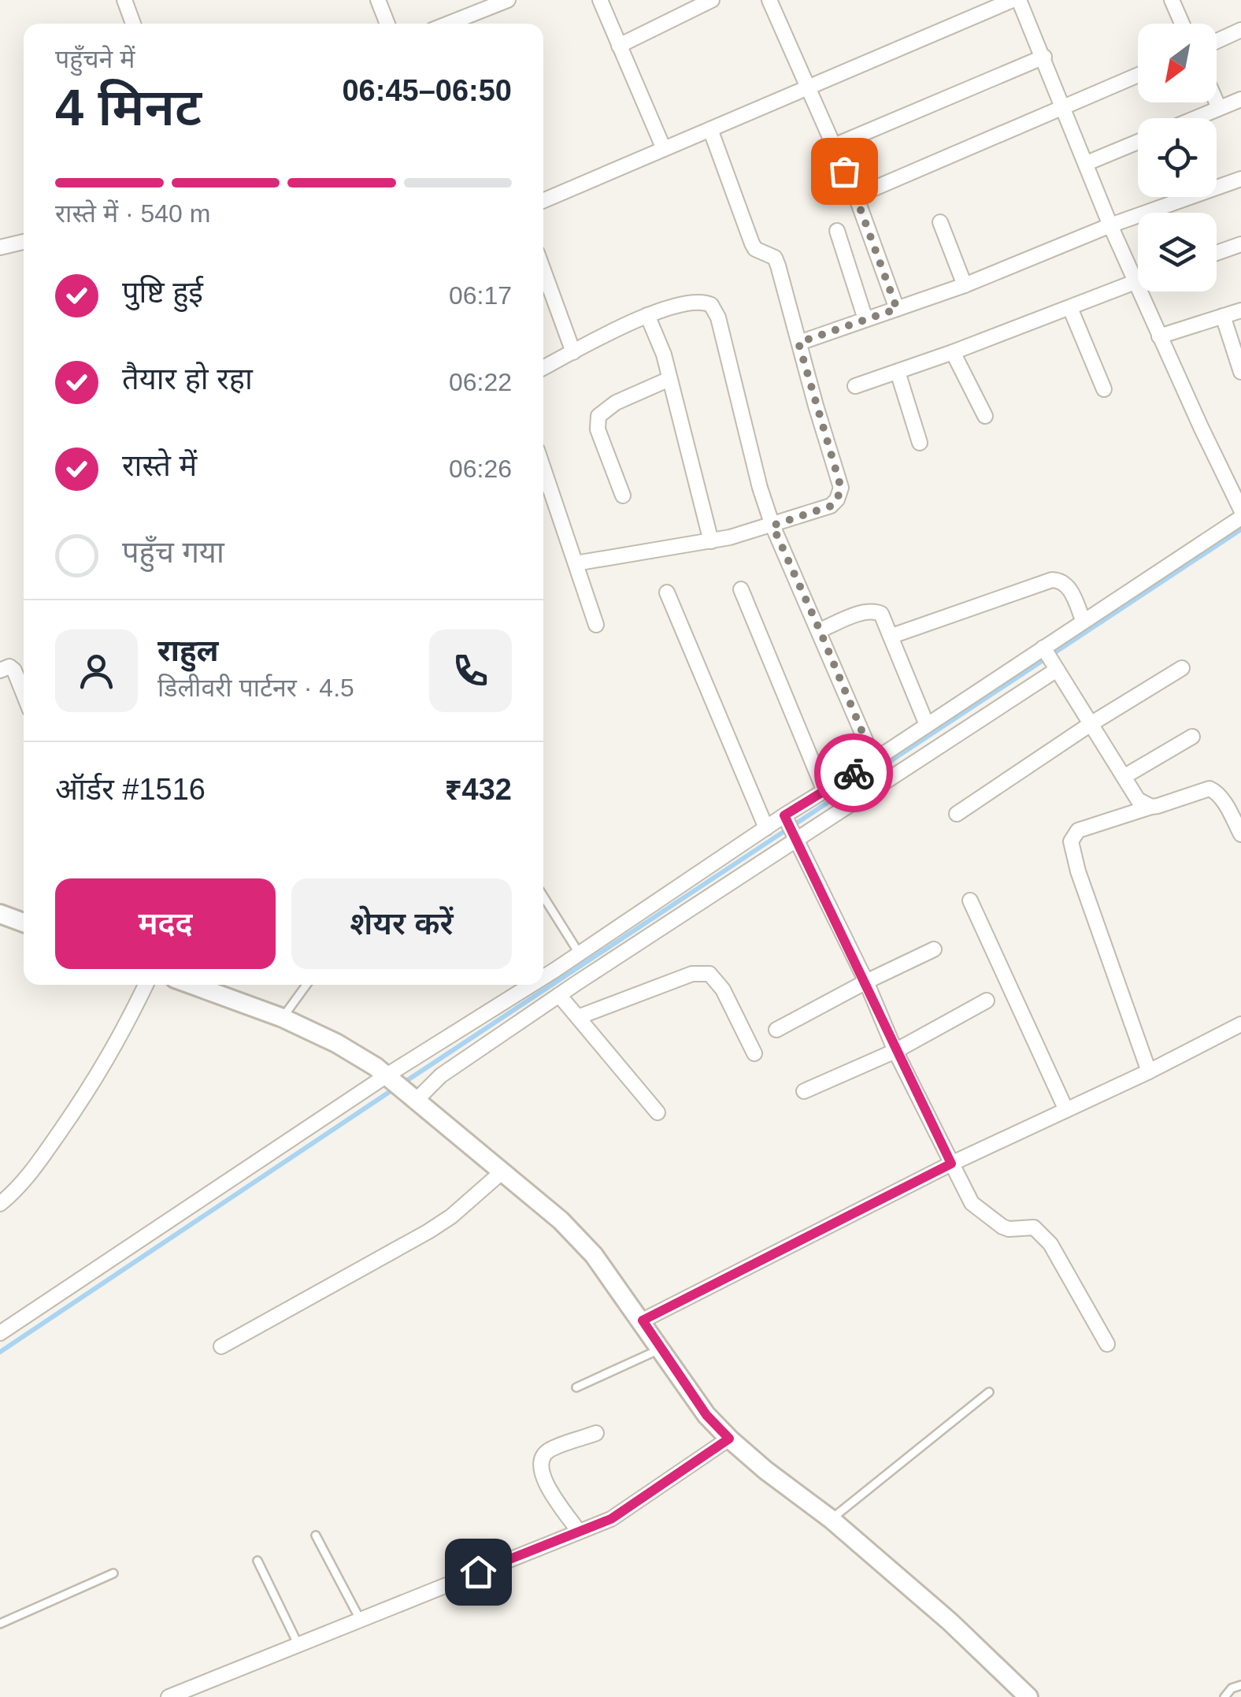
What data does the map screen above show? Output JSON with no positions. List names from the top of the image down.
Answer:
{
  "north": "bottom left",
  "page": {
    "heading": ["4 मिनट", "पहुँचने में", "06:45–06:50"],
    "panel": [
      "राहुल",
      "डिलीवरी पार्टनर · 4.5",
      "ऑर्डर #1516",
      "₹432"
    ],
    "bar": "रास्ते में · 540 m",
    "list": [
      ["पुष्टि हुई", "06:17"],
      ["तैयार हो रहा", "06:22"],
      ["रास्ते में", "06:26"],
      "पहुँच गया"
    ],
    "buttons": ["मदद", "शेयर करें"]
  }
}
